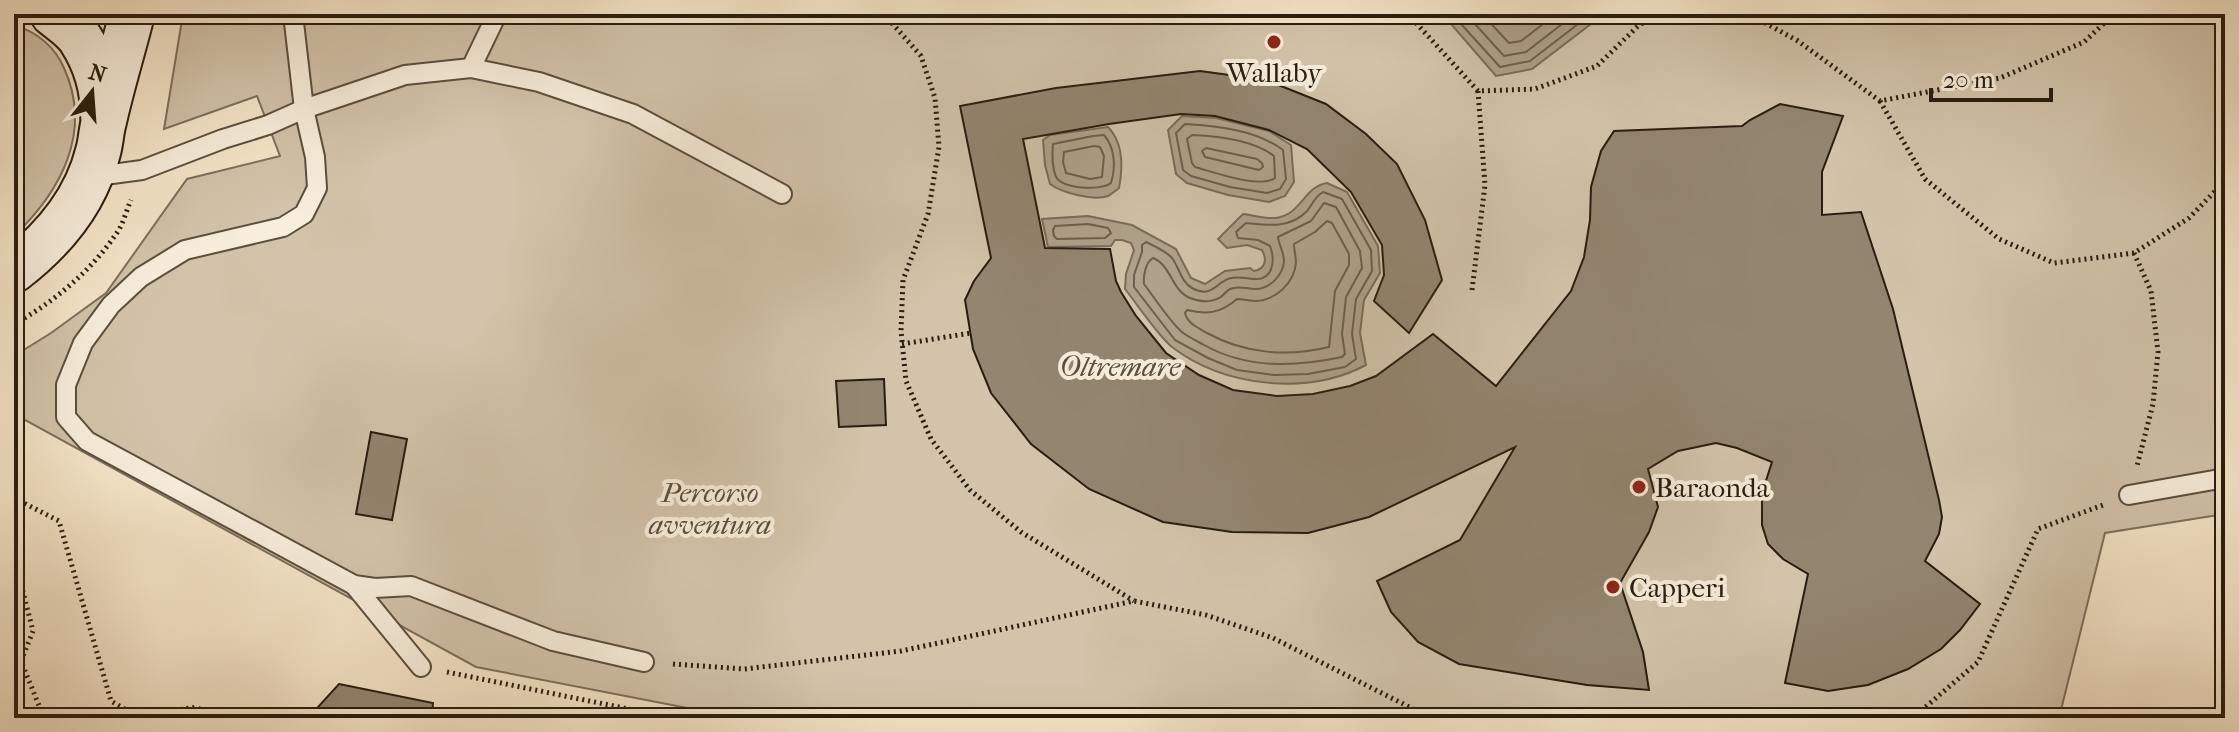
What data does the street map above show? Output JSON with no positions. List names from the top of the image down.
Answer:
{
  "parks": ["Oltremare", "Percorso avventura"],
  "places": ["Wallaby", "Baraonda", "Capperi"],
  "scale_bar": "20 m",
  "north": "top"
}
